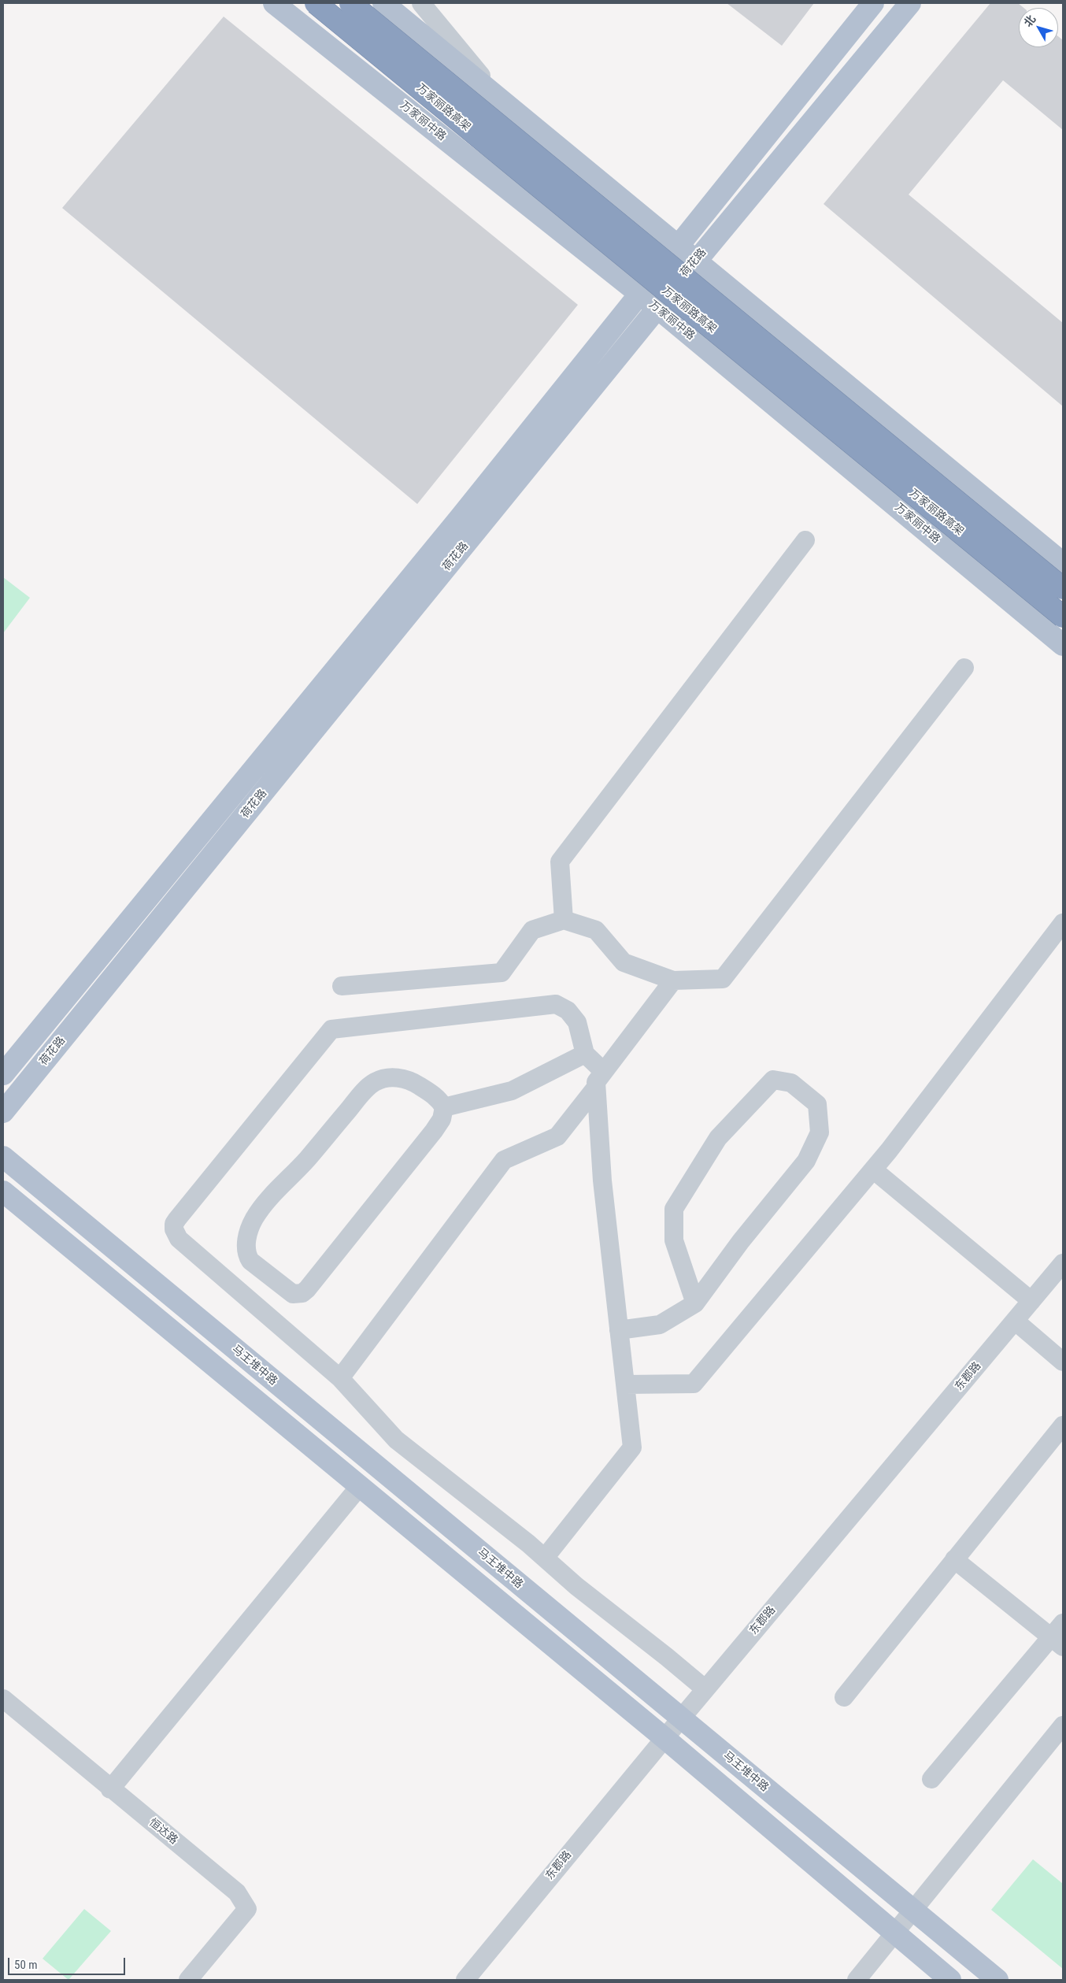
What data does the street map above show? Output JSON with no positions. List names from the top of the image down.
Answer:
{
  "streets": {
    "highway": ["万家丽路高架"],
    "main road": ["万家丽中路", "荷花路", "马王堆中路"],
    "street": ["东郡路", "恒达路"]
  },
  "crossings": [
    ["万家丽中路", "荷花路"],
    ["马王堆中路", "东郡路"]
  ],
  "scale_bar": "50 m",
  "north": "top left"
}
